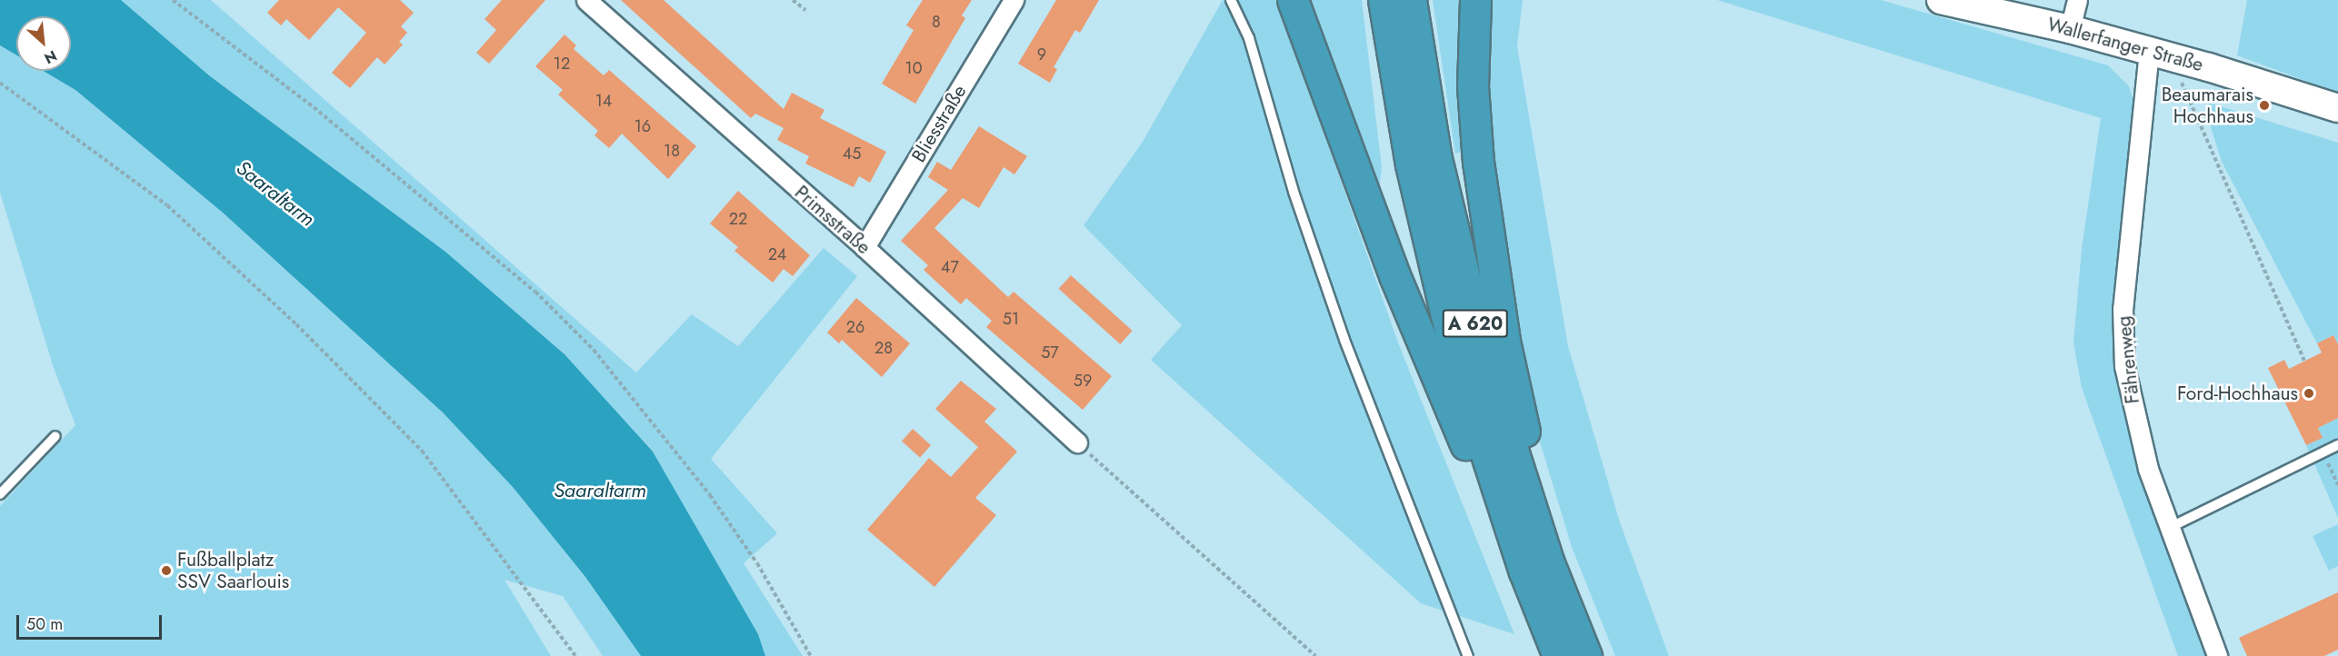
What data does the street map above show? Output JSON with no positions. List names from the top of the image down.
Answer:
{
  "streets": {
    "highway": ["A 620"],
    "main road": ["Wallerfanger Straße"],
    "street": ["Bliesstraße", "Primsstraße", "Fährenweg"]
  },
  "crossings": [
    ["Wallerfanger Straße", "Fährenweg"],
    ["Bliesstraße", "Primsstraße"]
  ],
  "water": ["Saaraltarm"],
  "places": ["Beaumarais Hochhaus", "Ford-Hochhaus", "Fußballplatz SSV Saarlouis"],
  "house_numbers": [
    "8",
    "9",
    "12",
    "10",
    "14",
    "16",
    "18",
    "45",
    "22",
    "24",
    "47",
    "51",
    "26",
    "28",
    "57",
    "59"
  ],
  "scale_bar": "50 m",
  "north": "bottom right"
}
